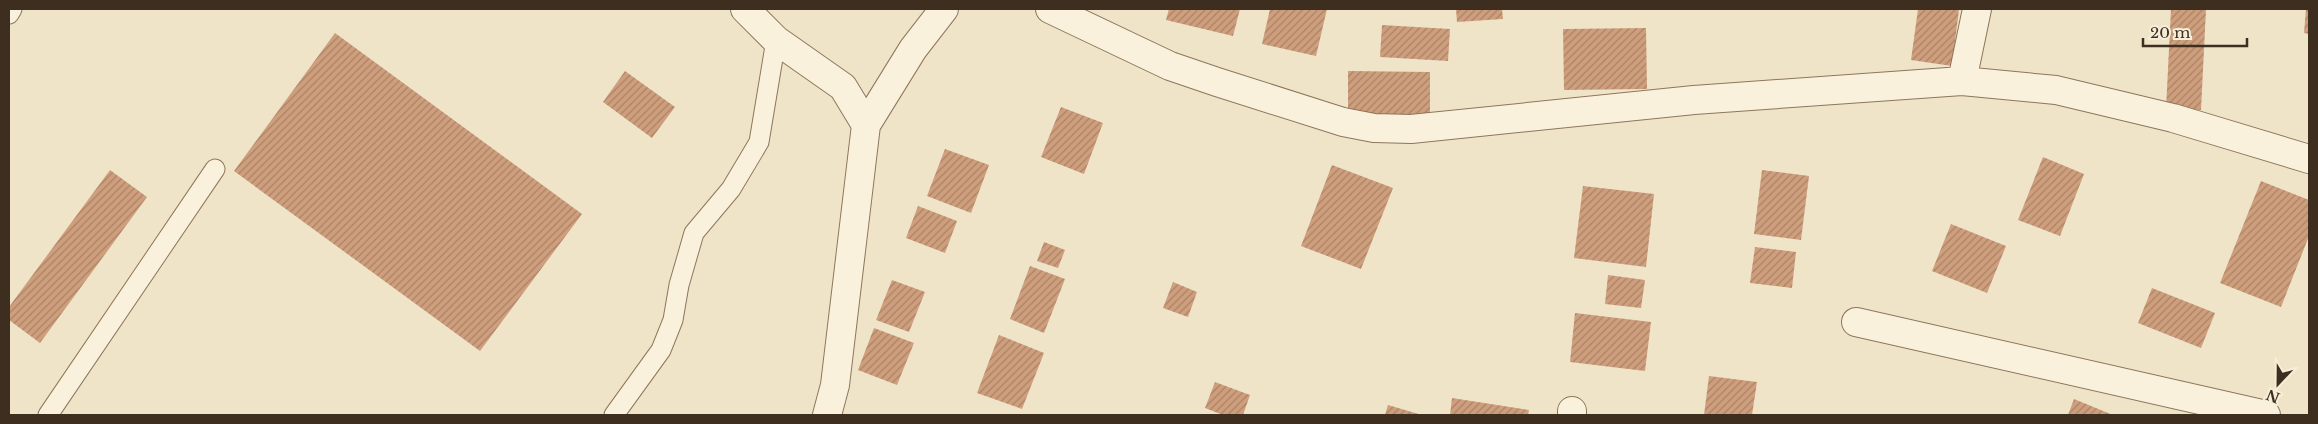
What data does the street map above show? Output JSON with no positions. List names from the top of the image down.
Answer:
{
  "scale_bar": "20 m",
  "north": "bottom"
}
